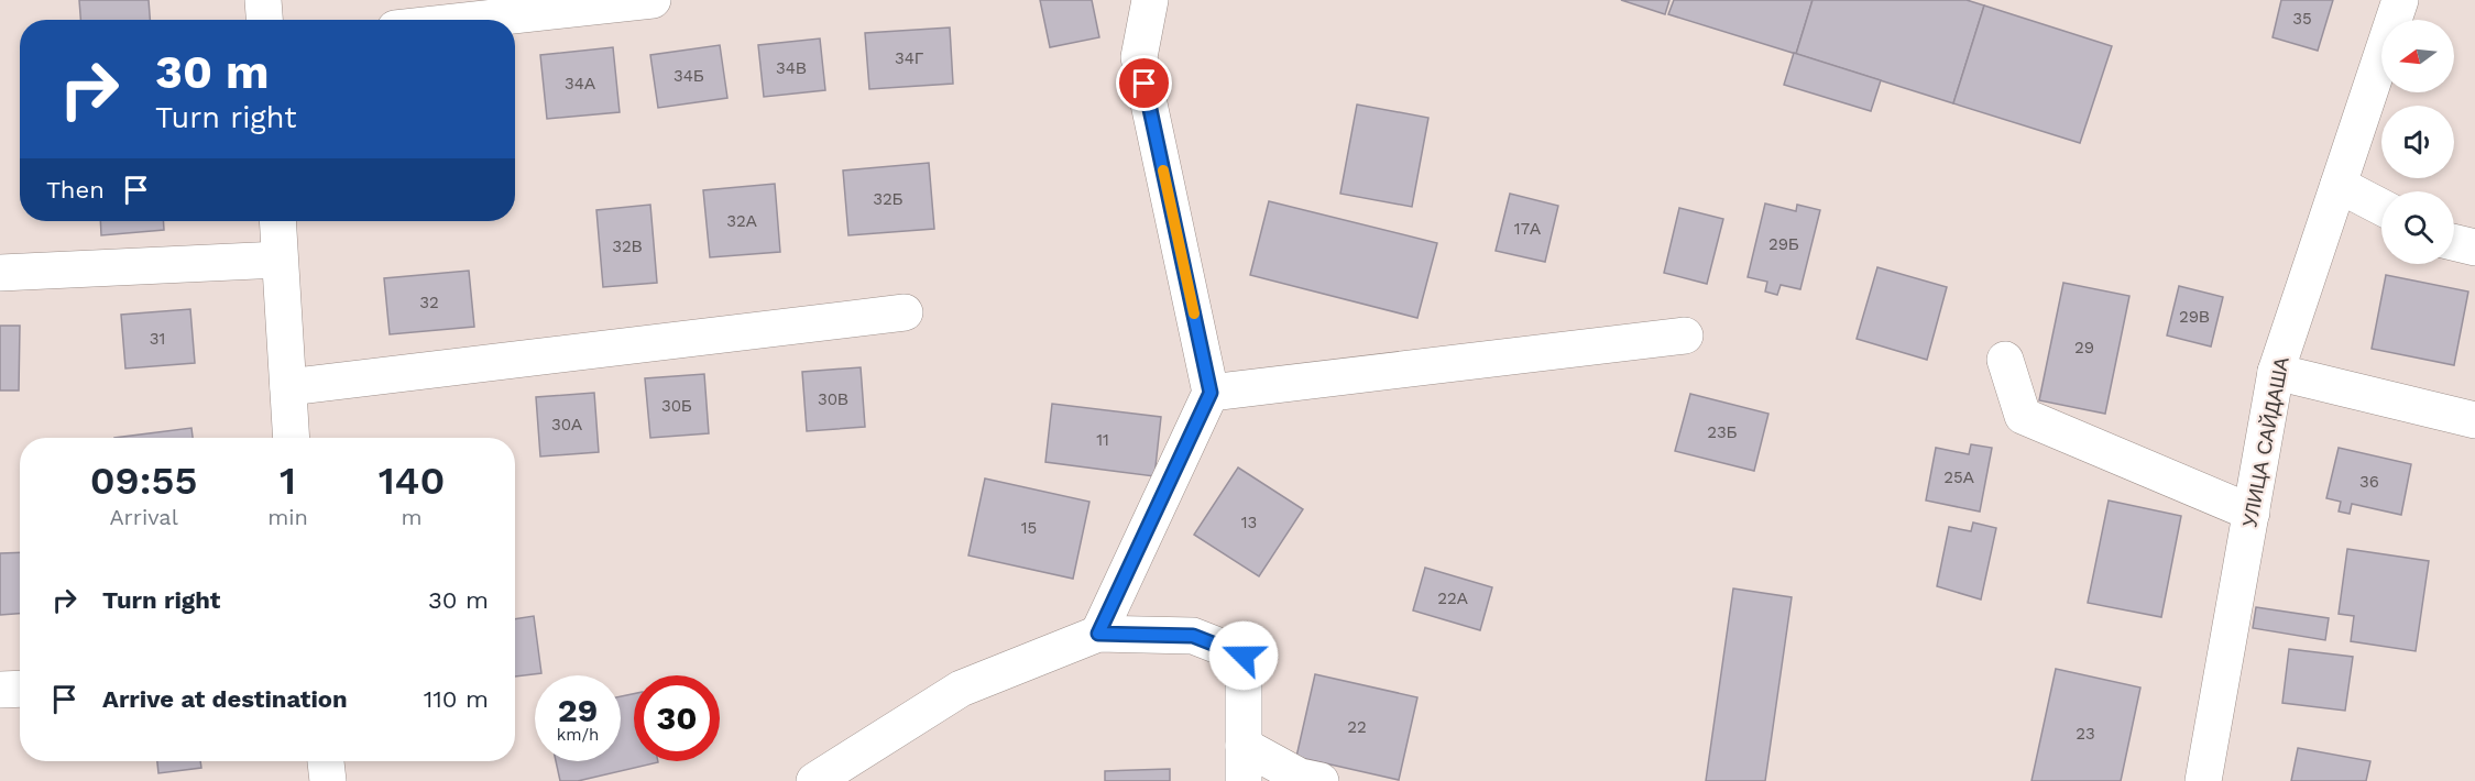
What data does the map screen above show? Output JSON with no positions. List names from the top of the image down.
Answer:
{
  "streets": {
    "street": ["УЛИЦА САЙДАША"]
  },
  "house_numbers": [
    "35",
    "34Г",
    "34В",
    "34Б",
    "34А",
    "32Б",
    "32А",
    "17А",
    "29Б",
    "32В",
    "32",
    "29В",
    "31",
    "29",
    "30В",
    "30Б",
    "30А",
    "23Б",
    "11",
    "25А",
    "36",
    "13",
    "15",
    "22А",
    "22",
    "23"
  ],
  "north": "left",
  "page": {
    "turn": ["30 m", "Turn right"],
    "then": "Then",
    "eta": [
      "09:55",
      "Arrival",
      "1",
      "min",
      "140",
      "m"
    ],
    "list": [
      {
        "name": "Turn right",
        "value": "30 m"
      },
      {
        "name": "Arrive at destination",
        "value": "110 m"
      }
    ],
    "speed": "29 km/h",
    "limit": "30"
  }
}
